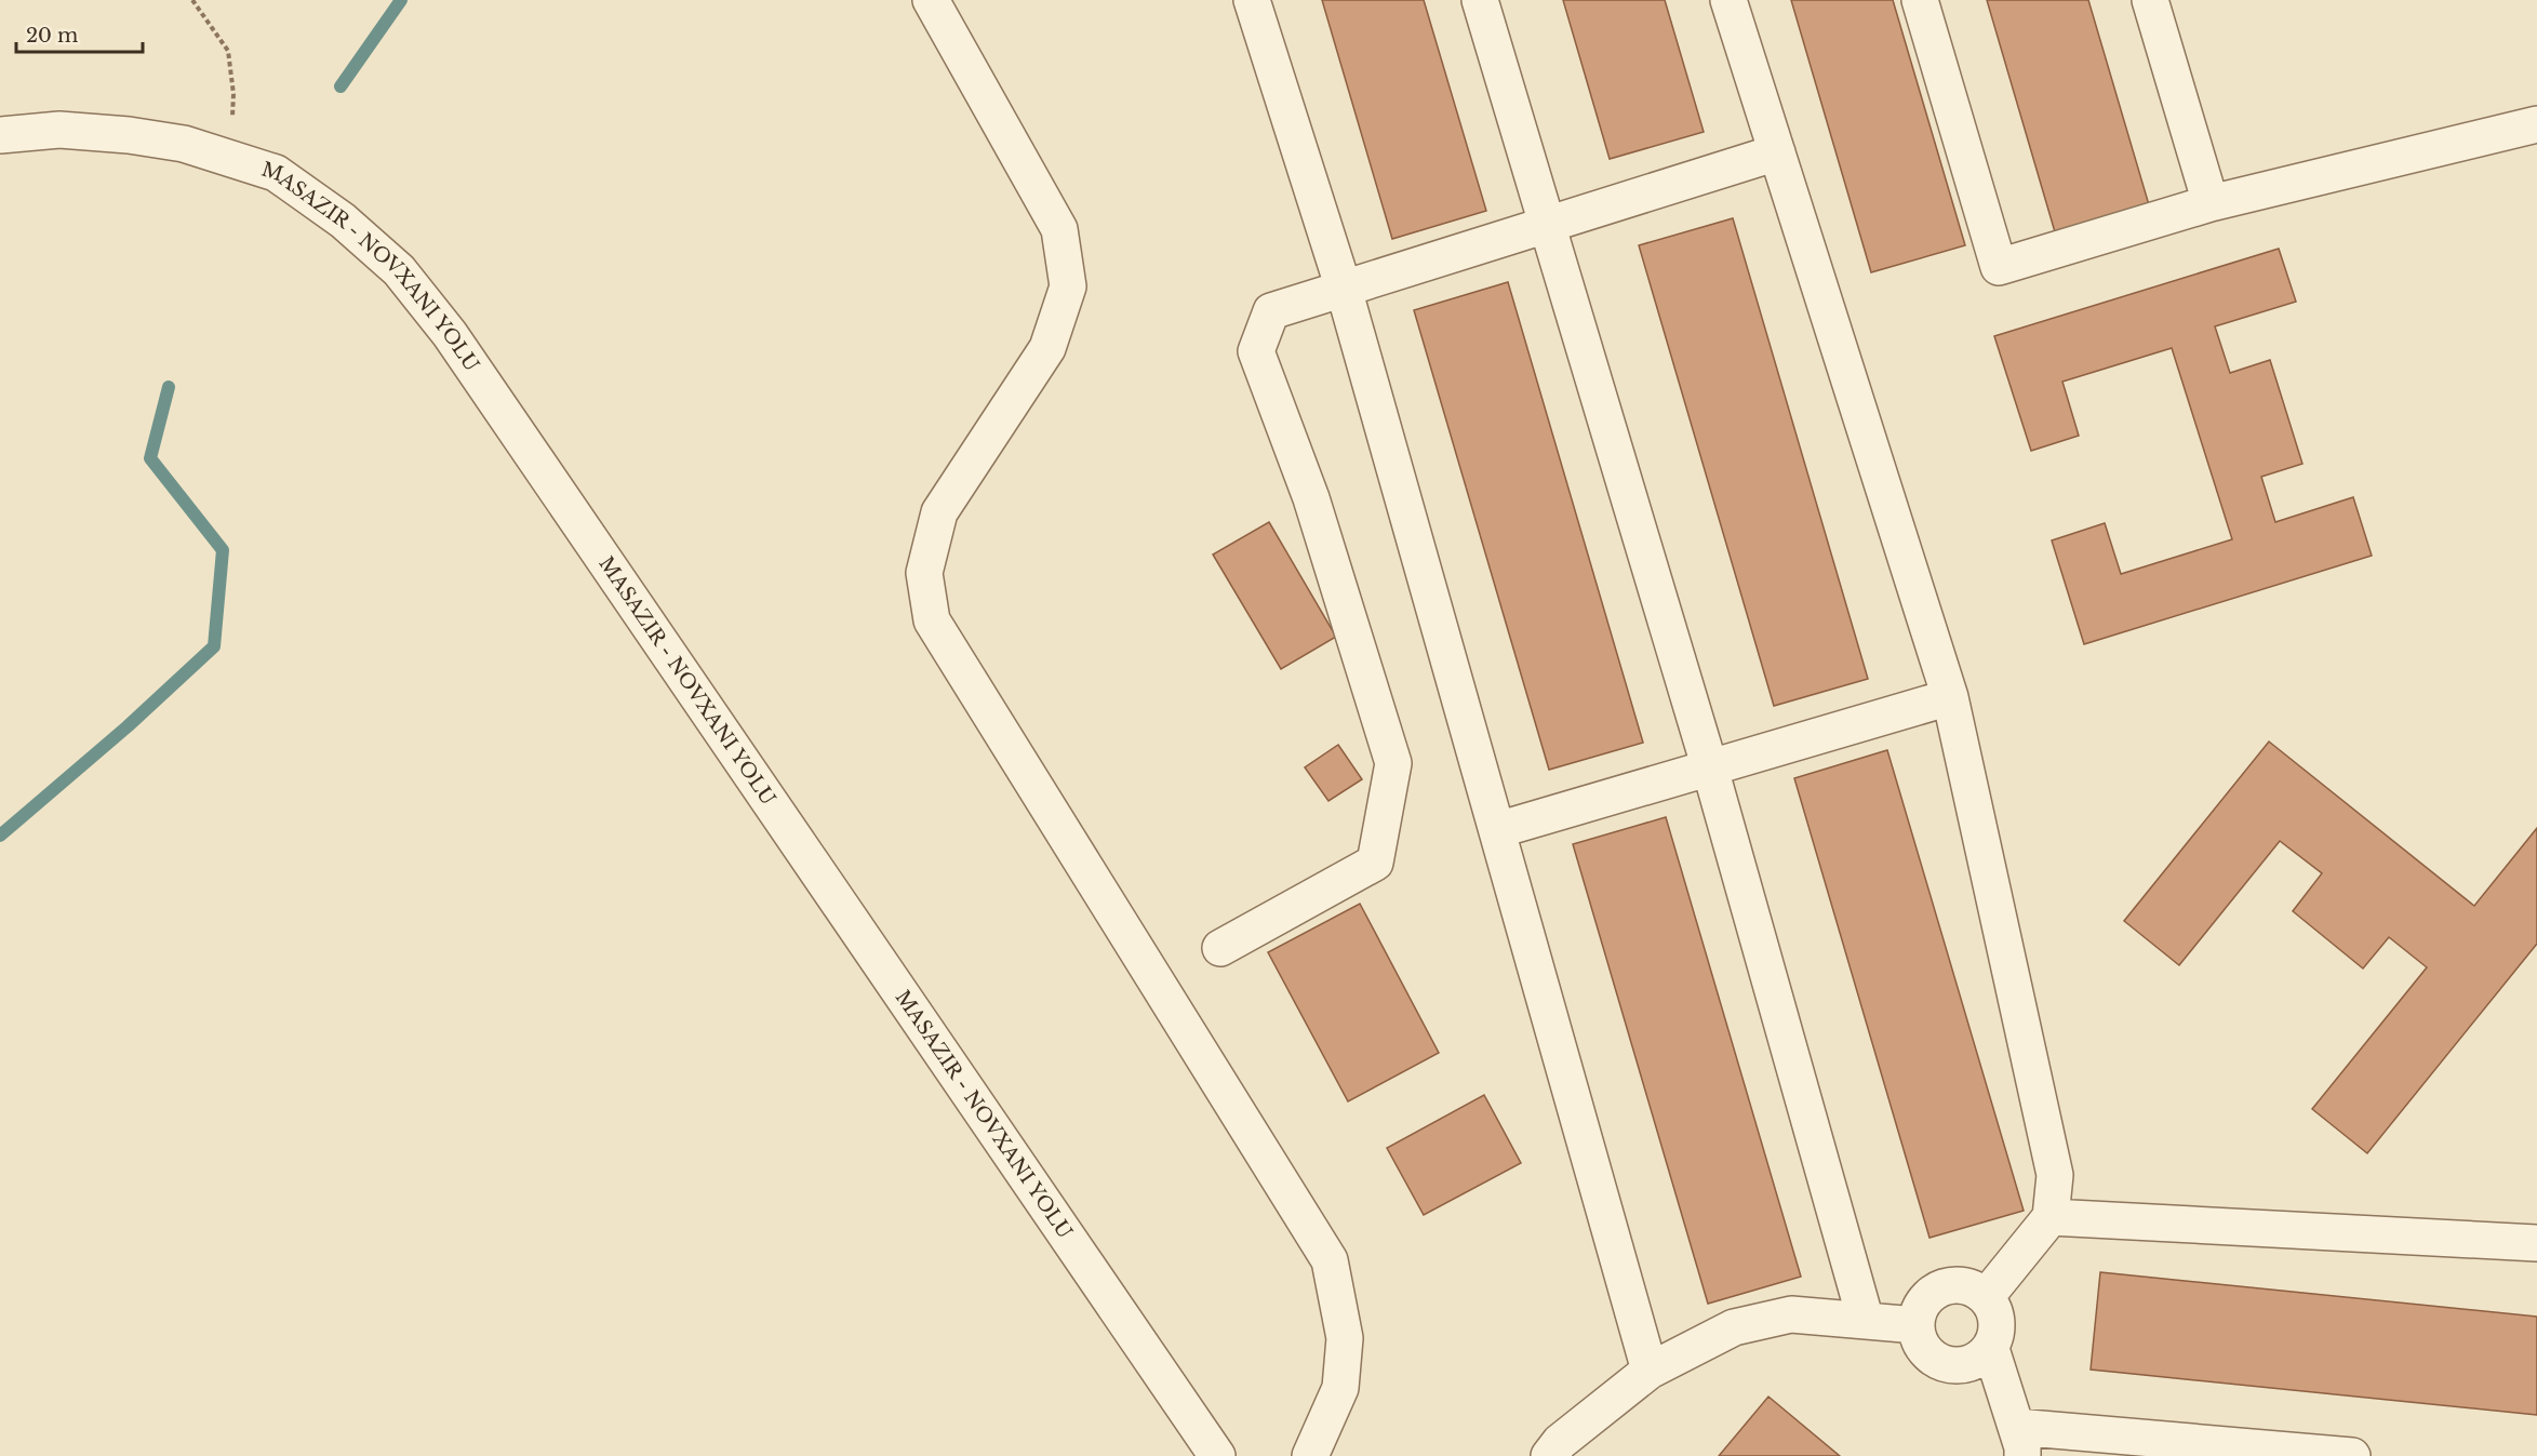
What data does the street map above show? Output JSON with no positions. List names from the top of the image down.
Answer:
{
  "scale_bar": "20 m"
}
